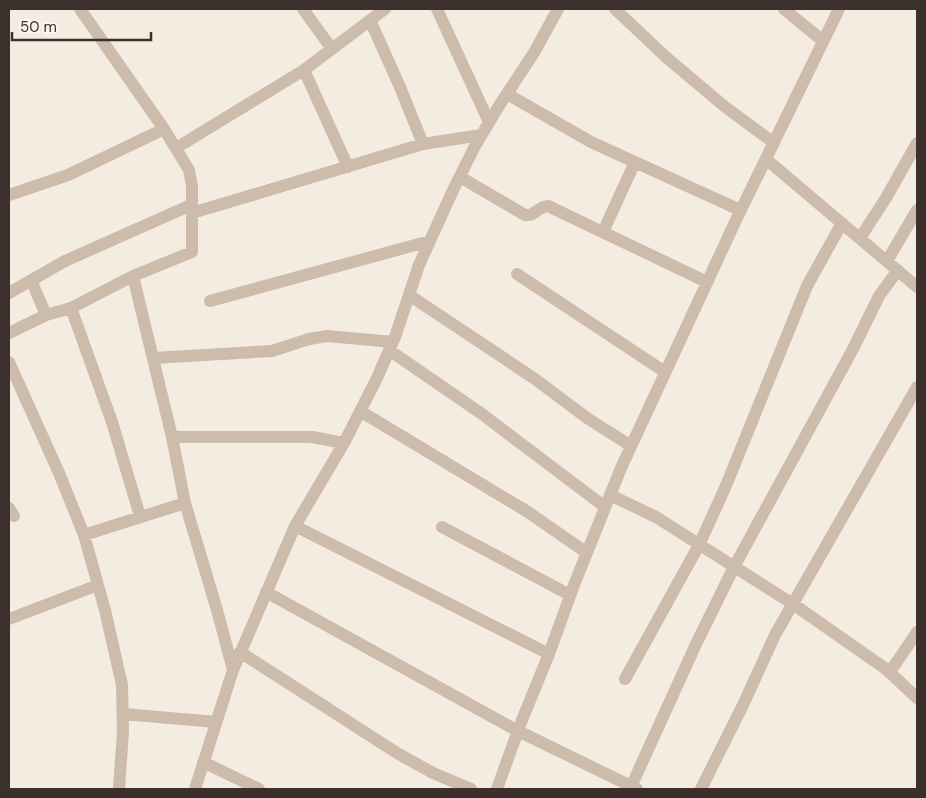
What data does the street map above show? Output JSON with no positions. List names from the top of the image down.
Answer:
{
  "scale_bar": "50 m"
}
